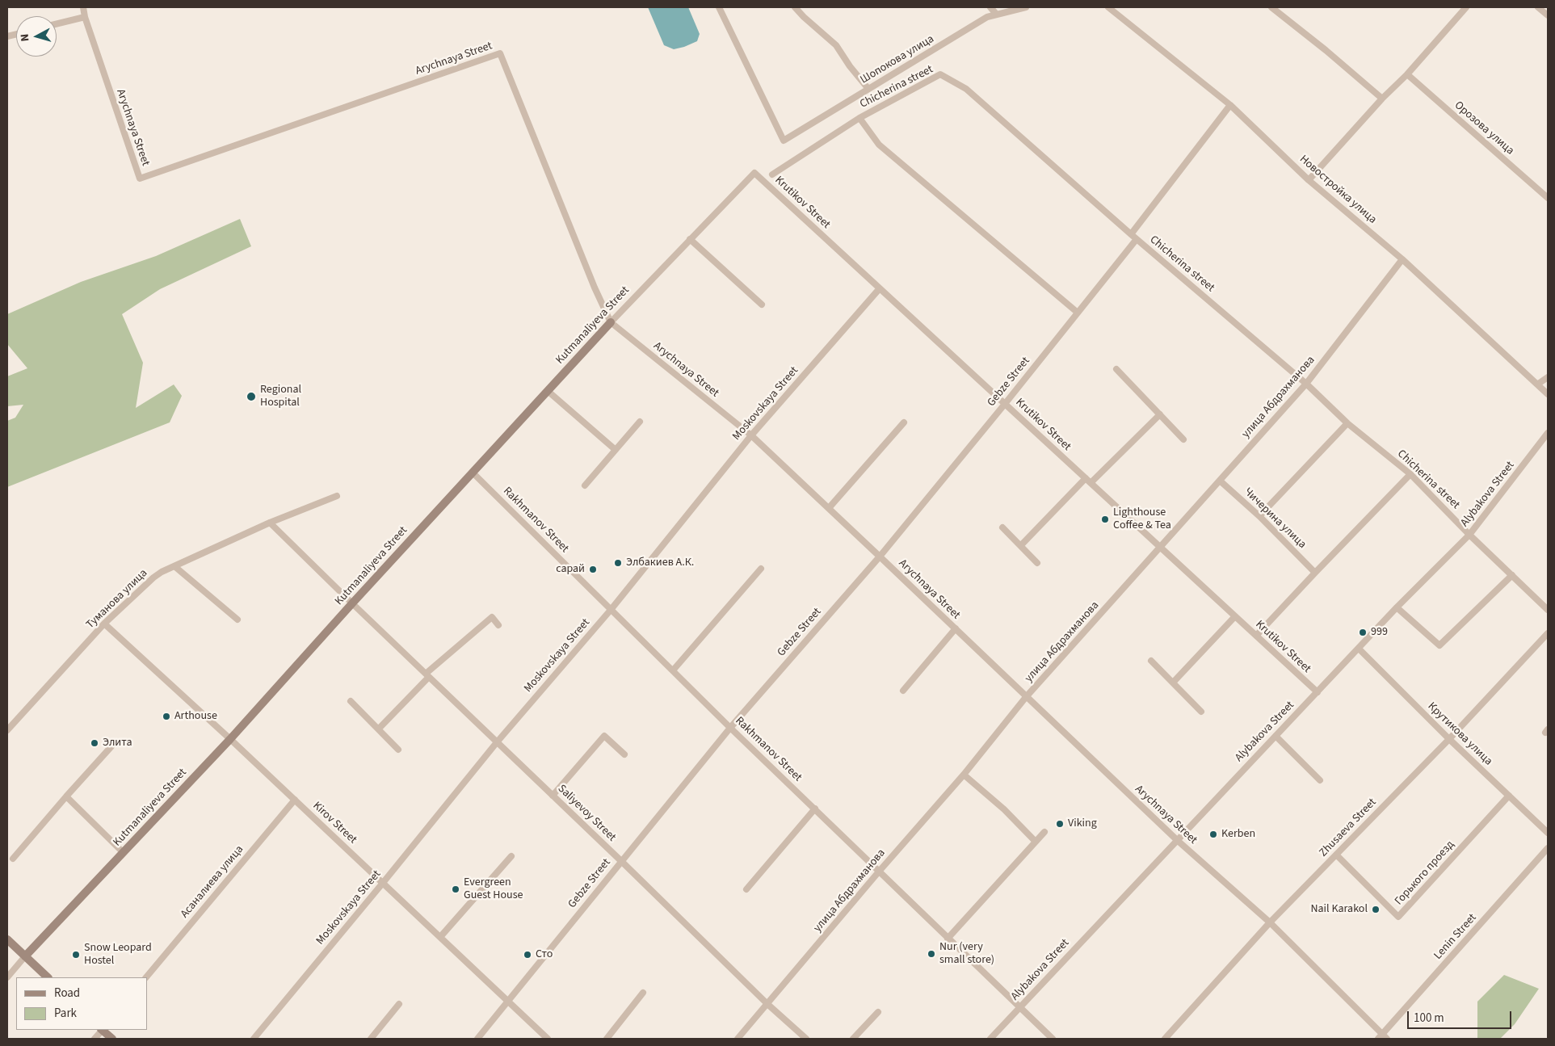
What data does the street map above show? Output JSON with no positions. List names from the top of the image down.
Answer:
{
  "streets": {
    "street": [
      "Arychnaya Street",
      "Шопокова улица",
      "Chicherina street",
      "Орозова улица",
      "Новостройка улица",
      "Krutikov Street",
      "Kutmanaliyeva Street",
      "Gebze Street",
      "улица Абдрахманова",
      "Moskovskaya Street",
      "Alybakova Street",
      "Чичерина улица",
      "Rakhmanov Street",
      "Туманова улица",
      "Крутикова улица",
      "Saliyevoy Street",
      "Kirov Street",
      "Zhusaeva Street",
      "Горького проезд",
      "Асаналиева улица",
      "Lenin Street"
    ]
  },
  "crossings": [
    ["Arychnaya Street", "Kutmanaliyeva Street"],
    ["Arychnaya Street", "Gebze Street"],
    ["Arychnaya Street", "улица Абдрахманова"],
    ["Arychnaya Street", "Moskovskaya Street"],
    ["Arychnaya Street", "Alybakova Street"],
    ["Arychnaya Street", "Zhusaeva Street"],
    ["Arychnaya Street", "Lenin Street"],
    ["Chicherina street", "Gebze Street"],
    ["Chicherina street", "улица Абдрахманова"],
    ["Chicherina street", "Alybakova Street"],
    ["Новостройка улица", "улица Абдрахманова"],
    ["Krutikov Street", "Kutmanaliyeva Street"],
    ["Krutikov Street", "Gebze Street"],
    ["Krutikov Street", "улица Абдрахманова"],
    ["Krutikov Street", "Moskovskaya Street"],
    ["Krutikov Street", "Alybakova Street"],
    ["Kutmanaliyeva Street", "Rakhmanov Street"],
    ["Kutmanaliyeva Street", "Saliyevoy Street"],
    ["Kutmanaliyeva Street", "Kirov Street"],
    ["Gebze Street", "Rakhmanov Street"],
    ["Gebze Street", "Saliyevoy Street"],
    ["Gebze Street", "Kirov Street"],
    ["улица Абдрахманова", "Чичерина улица"],
    ["улица Абдрахманова", "Rakhmanov Street"],
    ["улица Абдрахманова", "Saliyevoy Street"],
    ["Moskovskaya Street", "Rakhmanov Street"],
    ["Moskovskaya Street", "Saliyevoy Street"],
    ["Moskovskaya Street", "Kirov Street"],
    ["Alybakova Street", "Rakhmanov Street"],
    ["Alybakova Street", "Крутикова улица"],
    ["Туманова улица", "Saliyevoy Street"],
    ["Туманова улица", "Kirov Street"],
    ["Крутикова улица", "Zhusaeva Street"],
    ["Крутикова улица", "Горького проезд"],
    ["Kirov Street", "Асаналиева улица"],
    ["Zhusaeva Street", "Горького проезд"]
  ],
  "places": [
    "Regional Hospital",
    "Lighthouse Coffee & Tea",
    "Элбакиев А.К.",
    "сарай",
    "999",
    "Arthouse",
    "Элита",
    "Viking",
    "Kerben",
    "Evergreen Guest House",
    "Nail Karakol",
    "Nur (very small store)",
    "Snow Leopard Hostel",
    "Сто"
  ],
  "legend": ["Road", "Park"],
  "scale_bar": "100 m",
  "north": "left"
}
